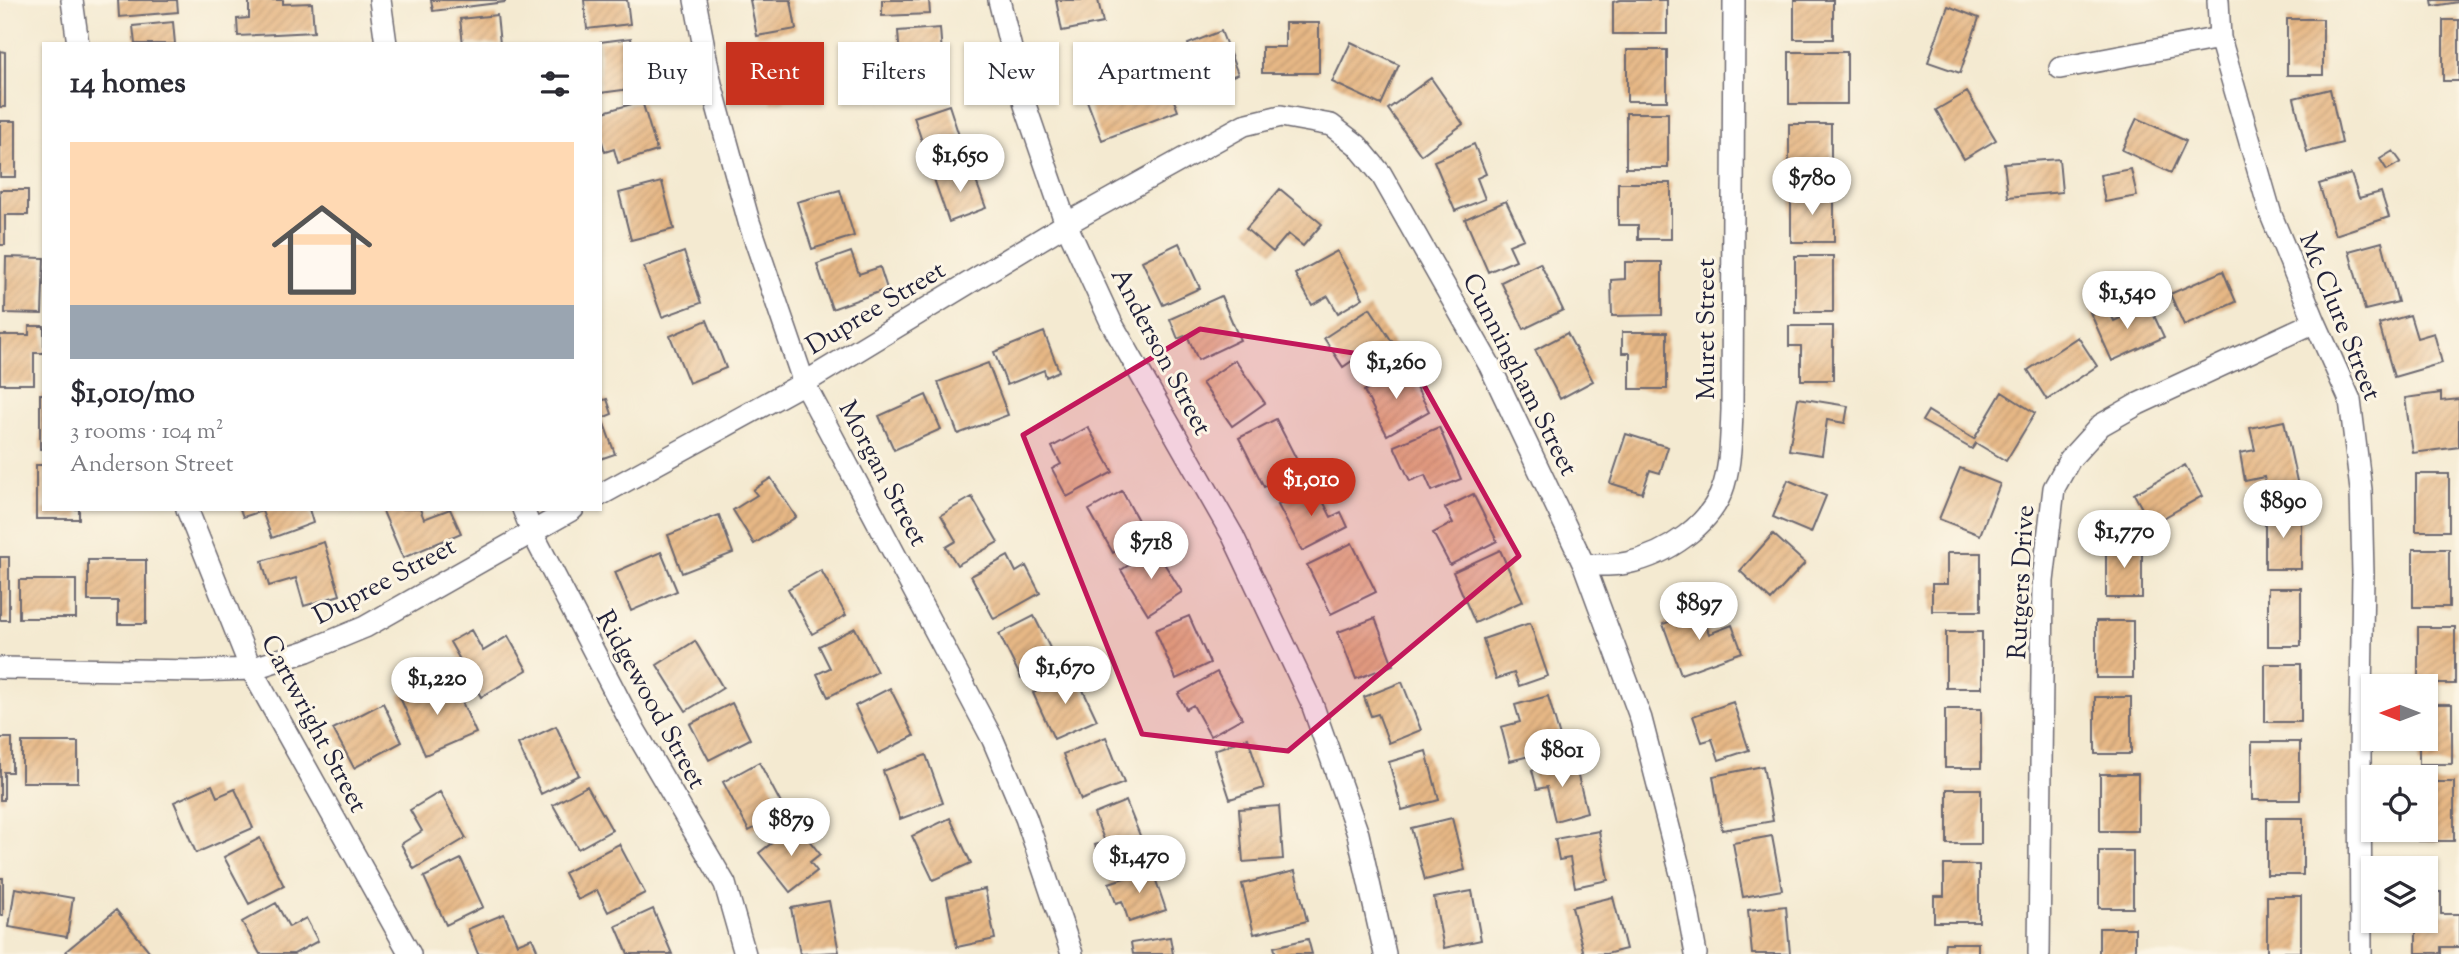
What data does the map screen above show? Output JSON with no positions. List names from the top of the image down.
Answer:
{
  "streets": {
    "street": [
      "Dupree Street",
      "Mc Clure Street",
      "Muret Street",
      "Anderson Street",
      "Cunningham Street",
      "Morgan Street",
      "Rutgers Drive",
      "Ridgewood Street",
      "Cartwright Street"
    ]
  },
  "crossings": [
    ["Dupree Street", "Anderson Street"],
    ["Dupree Street", "Cunningham Street"],
    ["Dupree Street", "Morgan Street"],
    ["Dupree Street", "Ridgewood Street"],
    ["Dupree Street", "Cartwright Street"],
    ["Mc Clure Street", "Rutgers Drive"],
    ["Muret Street", "Cunningham Street"],
    ["Anderson Street", "Cunningham Street"]
  ],
  "north": "left",
  "page": {
    "chip": [
      "Buy",
      "Rent",
      "Filters",
      "New",
      "Apartment"
    ],
    "heading": "14 homes",
    "list": [
      {
        "name": "$1,010/mo",
        "note": "3 rooms · 104 m² · Anderson Street"
      }
    ],
    "price": [
      "$1,650",
      "$780",
      "$1,540",
      "$1,260",
      "$1,010",
      "$890",
      "$1,770",
      "$718",
      "$897",
      "$1,670",
      "$1,220",
      "$801",
      "$879",
      "$1,470"
    ]
  }
}
